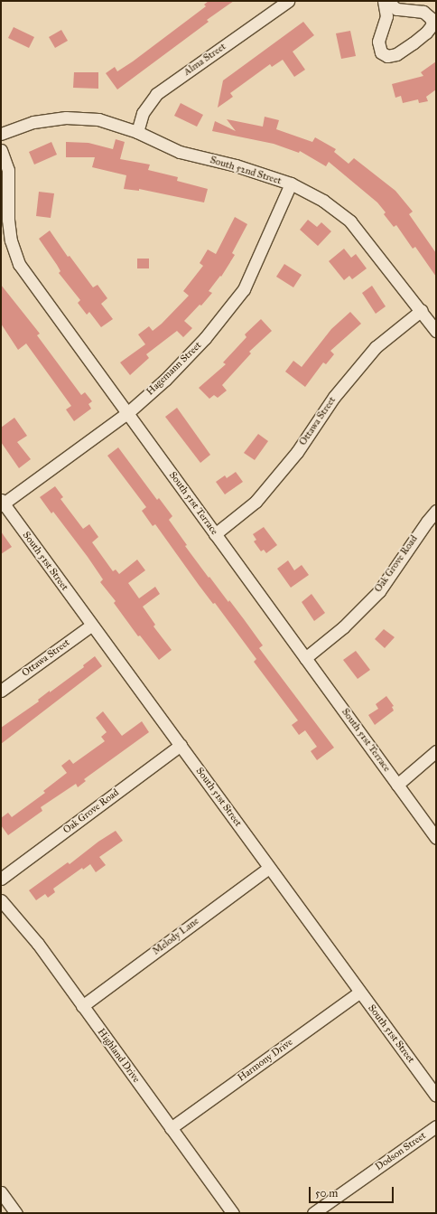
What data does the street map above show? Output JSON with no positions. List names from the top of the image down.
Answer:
{
  "streets": {
    "street": [
      "Alma Street",
      "South 52nd Street",
      "Hagemann Street",
      "Ottawa Street",
      "South 51st Terrace",
      "South 51st Street",
      "Oak Grove Road",
      "Melody Lane",
      "Highland Drive",
      "Harmony Drive",
      "Dodson Street"
    ]
  },
  "crossings": [
    ["Alma Street", "South 52nd Street"],
    ["South 52nd Street", "Hagemann Street"],
    ["South 52nd Street", "Ottawa Street"],
    ["Hagemann Street", "South 51st Terrace"],
    ["Hagemann Street", "South 51st Street"],
    ["Ottawa Street", "South 51st Terrace"],
    ["Ottawa Street", "South 51st Street"],
    ["South 51st Terrace", "Oak Grove Road"],
    ["South 51st Street", "Oak Grove Road"],
    ["South 51st Street", "Melody Lane"],
    ["South 51st Street", "Harmony Drive"],
    ["Melody Lane", "Highland Drive"],
    ["Highland Drive", "Harmony Drive"]
  ],
  "scale_bar": "50 m"
}
